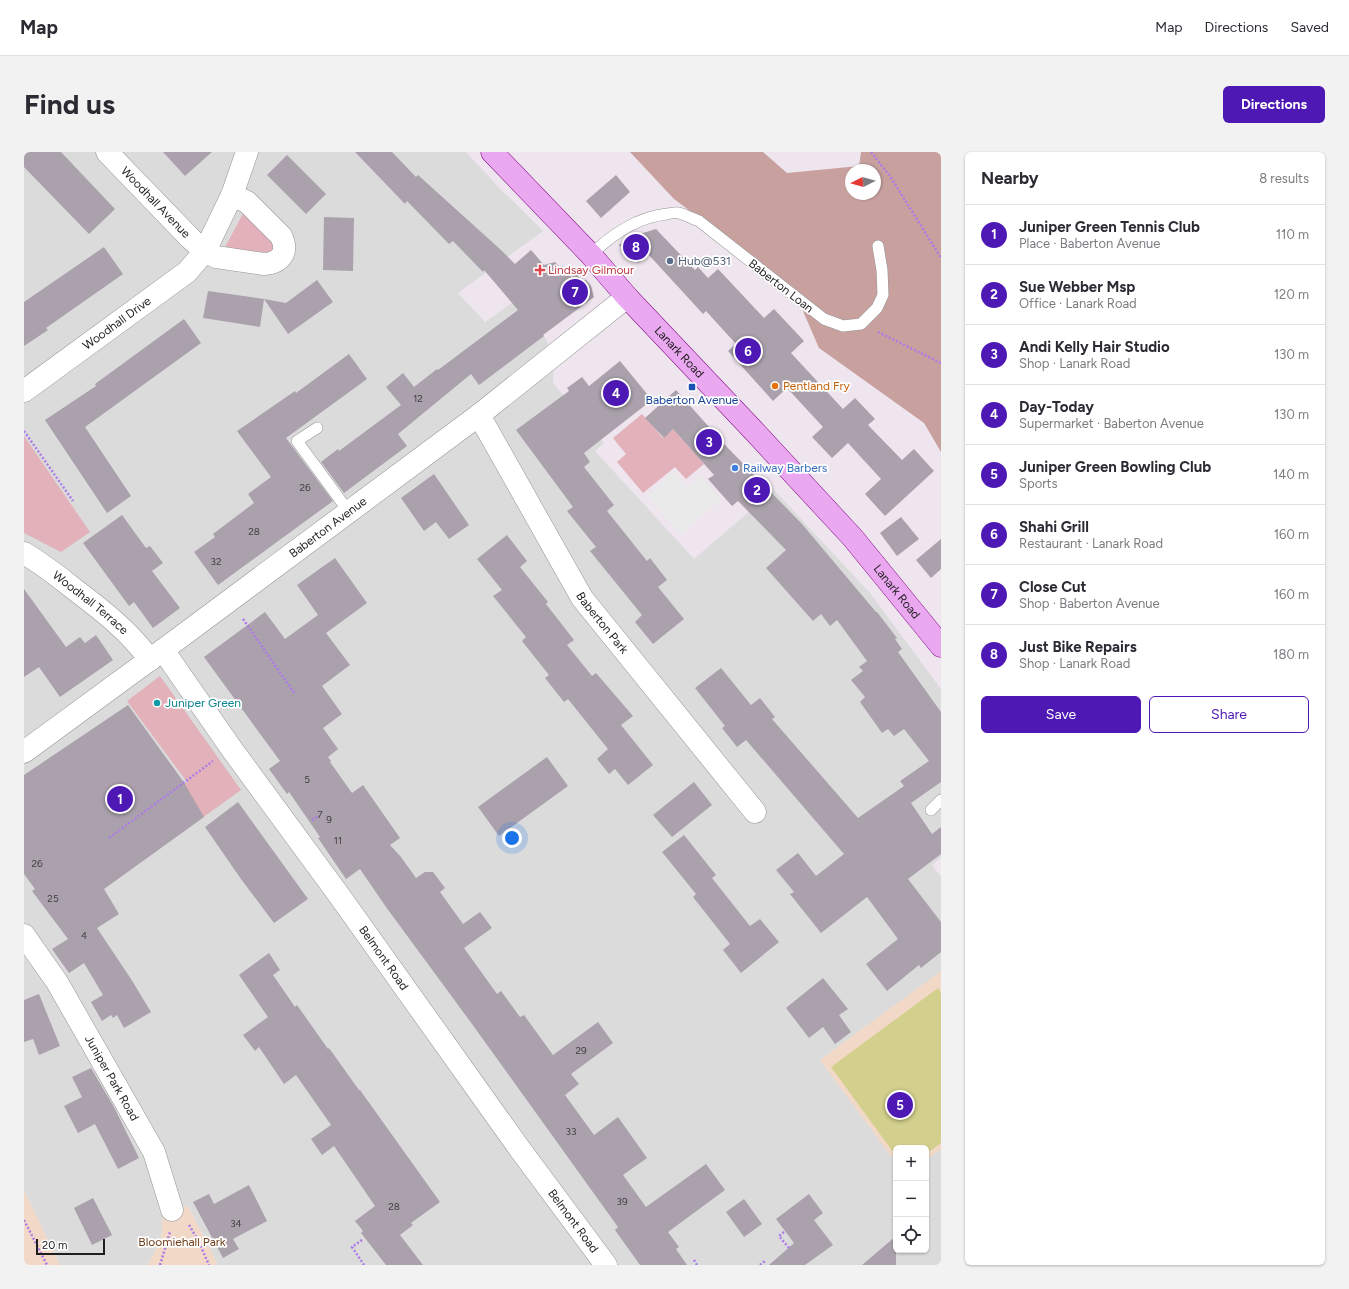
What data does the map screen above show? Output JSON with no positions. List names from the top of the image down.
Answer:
{
  "streets": {
    "main road": ["Lanark Road"],
    "street": [
      "Woodhall Avenue",
      "Woodhall Drive",
      "Baberton Avenue",
      "Woodhall Terrace",
      "Baberton Park",
      "Belmont Road",
      "Juniper Park Road"
    ],
    "lane": ["Baberton Loan"]
  },
  "crossings": [
    ["Woodhall Avenue", "Woodhall Drive"],
    ["Baberton Loan", "Lanark Road"],
    ["Lanark Road", "Baberton Avenue"],
    ["Baberton Avenue", "Woodhall Terrace"],
    ["Baberton Avenue", "Baberton Park"],
    ["Baberton Avenue", "Belmont Road"],
    ["Woodhall Terrace", "Belmont Road"]
  ],
  "parks": ["Bloomiehall Park"],
  "places": {
    "other": [
      "Hub@531",
      "Pentland Fry",
      "Railway Barbers",
      "Juniper Green"
    ],
    "health": ["Lindsay Gilmour"],
    "transit": ["Baberton Avenue"]
  },
  "house_numbers": [
    "12",
    "26",
    "28",
    "32",
    "5",
    "7",
    "9",
    "11",
    "26",
    "25",
    "4",
    "29",
    "33",
    "39",
    "28",
    "34"
  ],
  "scale_bar": "20 m",
  "north": "left",
  "page": {
    "header": "Map",
    "nav": ["Map", "Directions", "Saved"],
    "buttons": [
      "Directions",
      ["Save", "Share"]
    ],
    "title": "Find us",
    "heading": ["Nearby", "8 results"],
    "list": [
      {
        "mark": "1",
        "name": "Juniper Green Tennis Club",
        "note": "Place · Baberton Avenue",
        "value": "110 m"
      },
      {
        "mark": "2",
        "name": "Sue Webber Msp",
        "note": "Office · Lanark Road",
        "value": "120 m"
      },
      {
        "mark": "3",
        "name": "Andi Kelly Hair Studio",
        "note": "Shop · Lanark Road",
        "value": "130 m"
      },
      {
        "mark": "4",
        "name": "Day-Today",
        "note": "Supermarket · Baberton Avenue",
        "value": "130 m"
      },
      {
        "mark": "5",
        "name": "Juniper Green Bowling Club",
        "note": "Sports",
        "value": "140 m"
      },
      {
        "mark": "6",
        "name": "Shahi Grill",
        "note": "Restaurant · Lanark Road",
        "value": "160 m"
      },
      {
        "mark": "7",
        "name": "Close Cut",
        "note": "Shop · Baberton Avenue",
        "value": "160 m"
      },
      {
        "mark": "8",
        "name": "Just Bike Repairs",
        "note": "Shop · Lanark Road",
        "value": "180 m"
      }
    ],
    "pins": [
      "8",
      "7",
      "6",
      "4",
      "3",
      "2",
      "1",
      "5"
    ],
    "map_buttons": ["+", "−"],
    "scale": "20 m"
  }
}
